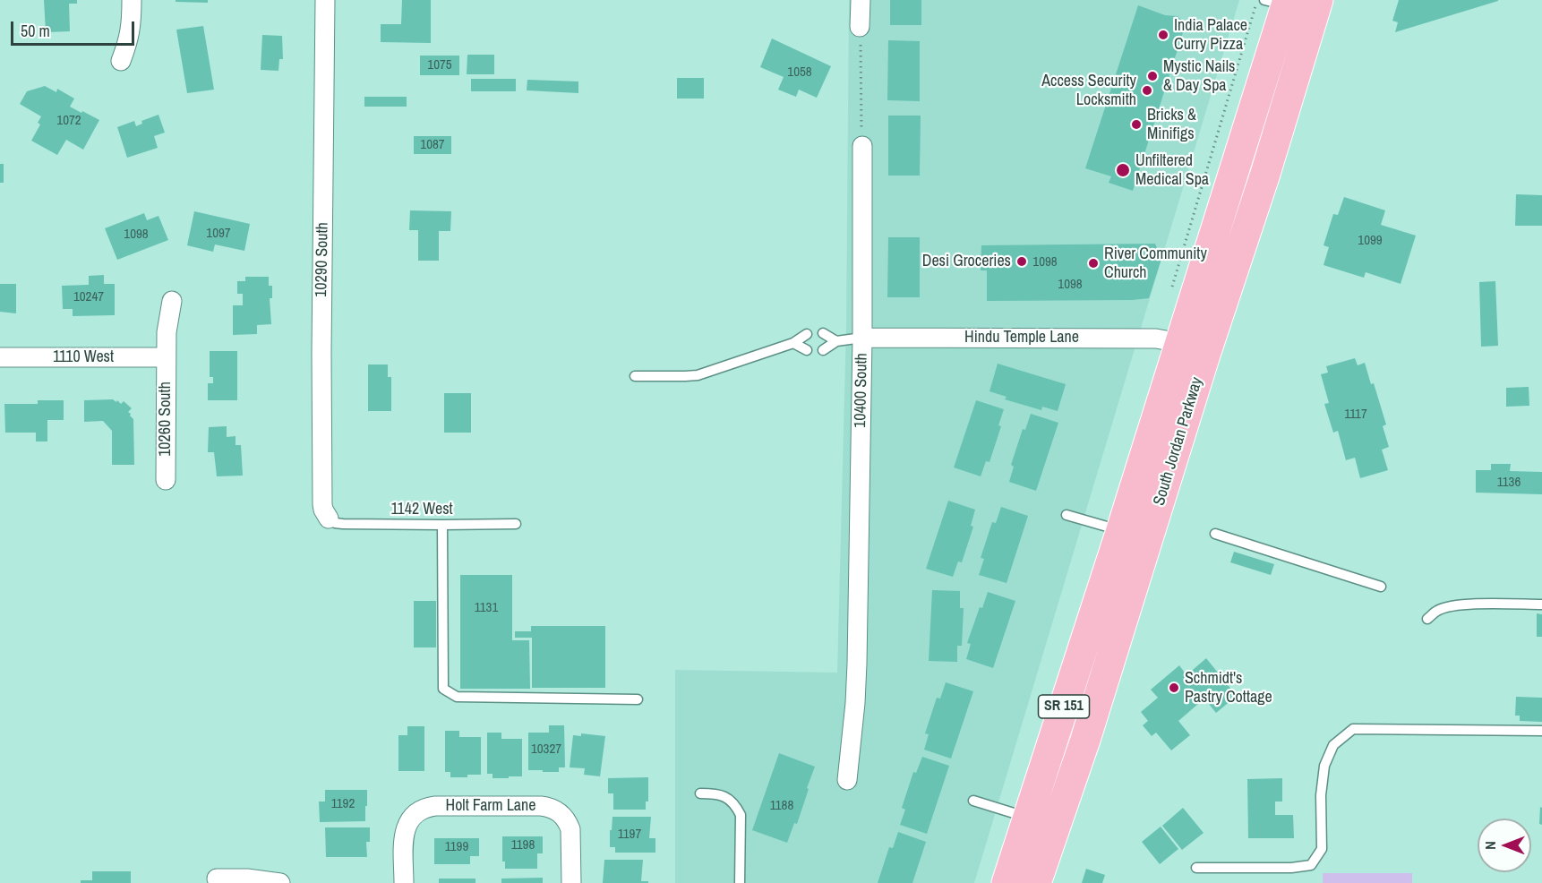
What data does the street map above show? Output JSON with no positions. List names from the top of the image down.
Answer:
{
  "streets": {
    "main road": ["South Jordan Parkway", "SR 151"],
    "street": [
      "10290 South",
      "Hindu Temple Lane",
      "1110 West",
      "10400 South",
      "10260 South",
      "Holt Farm Lane"
    ],
    "lane": ["1142 West"]
  },
  "crossings": [
    ["10290 South", "1142 West"],
    ["Hindu Temple Lane", "10400 South"],
    ["Hindu Temple Lane", "South Jordan Parkway"],
    ["1110 West", "10260 South"]
  ],
  "places": [
    "India Palace Curry Pizza",
    "Mystic Nails & Day Spa",
    "Access Security Locksmith",
    "Bricks & Minifigs",
    "Unfiltered Medical Spa",
    "Desi Groceries",
    "River Community Church",
    "Schmidt's Pastry Cottage"
  ],
  "house_numbers": [
    "1075",
    "1058",
    "1072",
    "1087",
    "1097",
    "1098",
    "1099",
    "1098",
    "1098",
    "10247",
    "1117",
    "1136",
    "1131",
    "10327",
    "1192",
    "1188",
    "1197",
    "1198",
    "1199"
  ],
  "scale_bar": "50 m",
  "north": "left"
}
